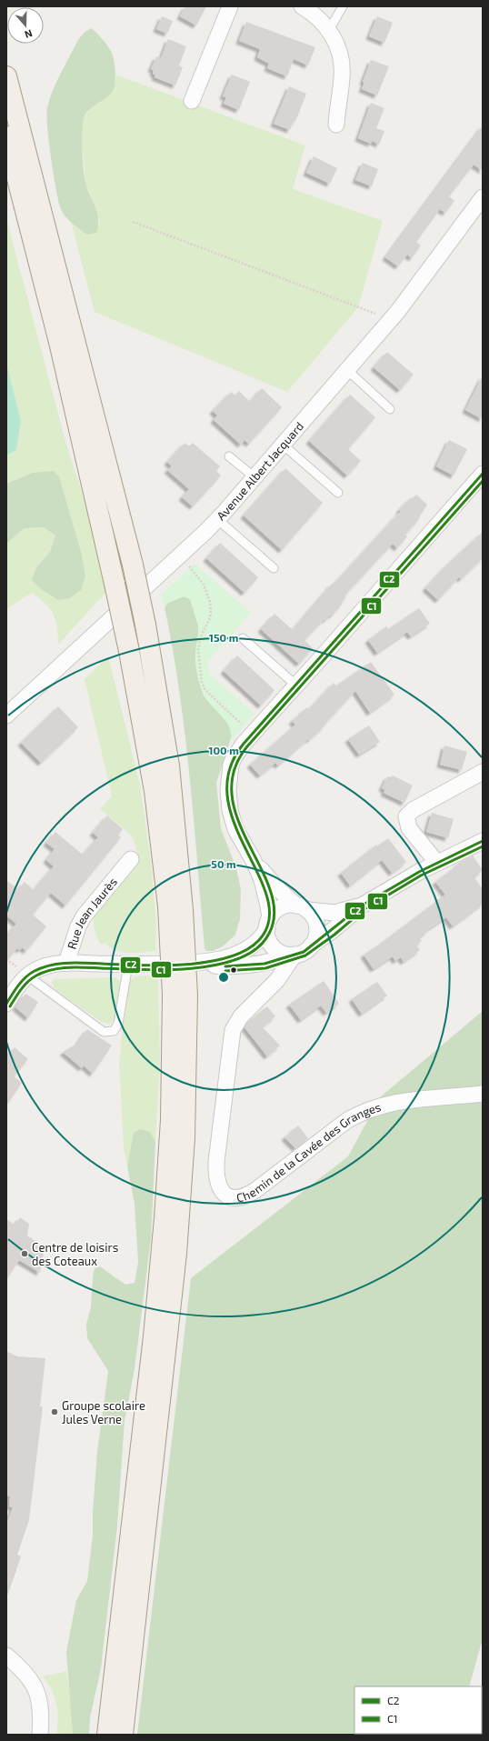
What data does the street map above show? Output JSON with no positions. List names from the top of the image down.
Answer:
{
  "streets": {
    "street": ["Avenue Albert Jacquard", "Rue Jean Jaurès", "Chemin de la Cavée des Granges"]
  },
  "places": ["Centre de loisirs des Coteaux", "Groupe scolaire Jules Verne"],
  "lines": ["transit line C2", "transit line C1"],
  "legend": ["C2", "C1"],
  "north": "bottom",
  "rings": ["150 m", "100 m", "50 m"]
}
